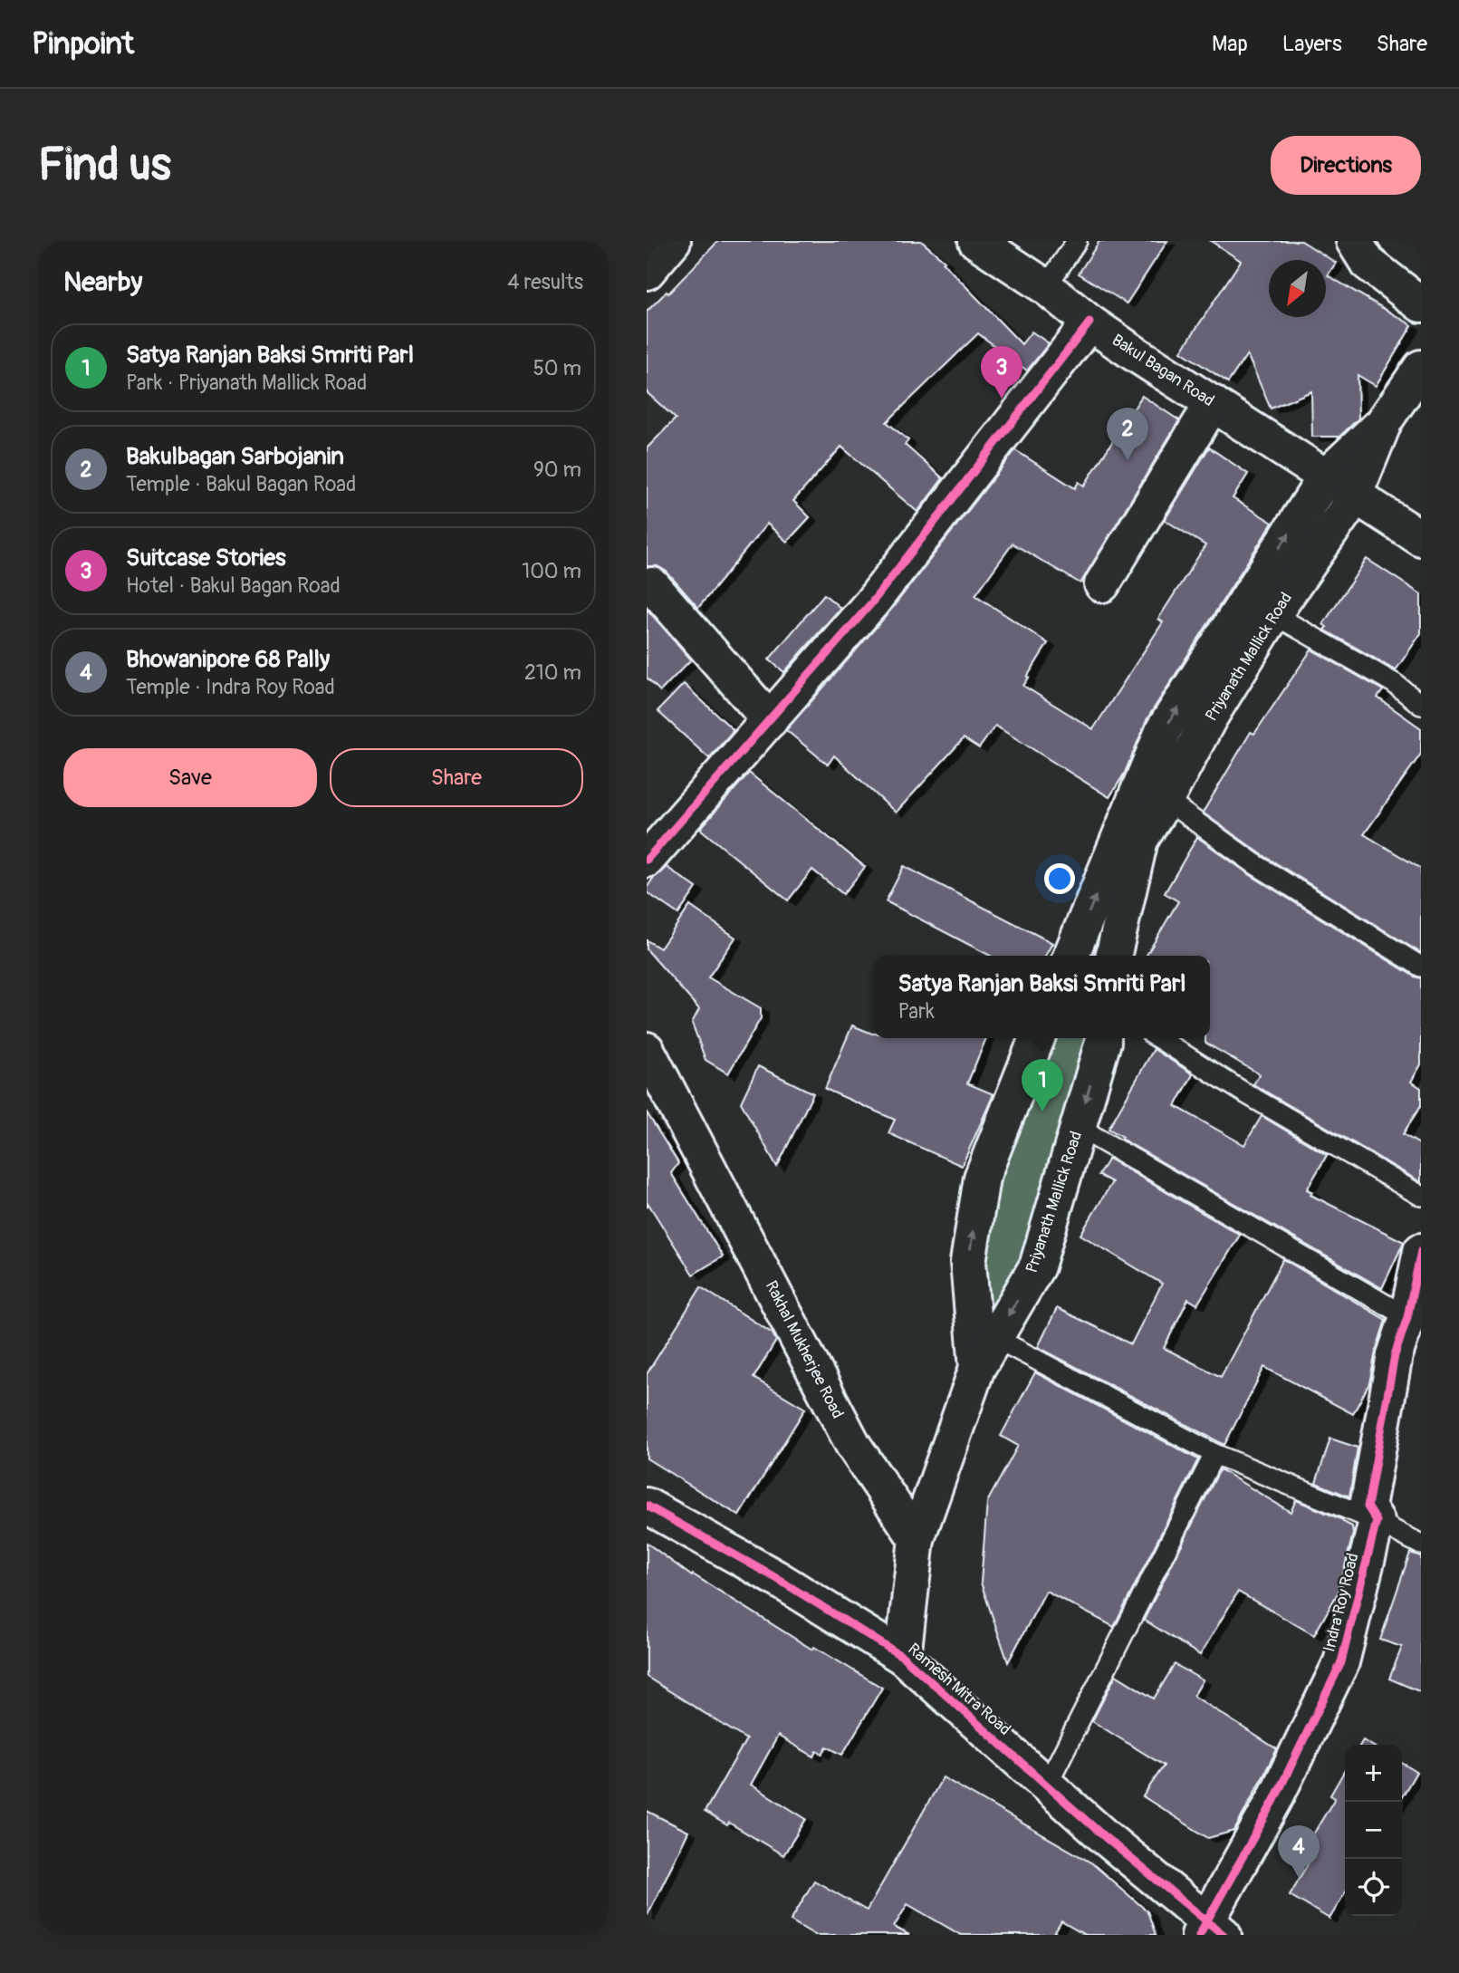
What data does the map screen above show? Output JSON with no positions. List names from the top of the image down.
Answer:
{
  "streets": {
    "street": [
      "Bakul Bagan Road",
      "Priyanath Mallick Road",
      "Rakhal Mukherjee Road",
      "Indra Roy Road",
      "Ramesh Mitra Road"
    ]
  },
  "crossings": [
    ["Bakul Bagan Road", "Priyanath Mallick Road"],
    ["Priyanath Mallick Road", "Rakhal Mukherjee Road"],
    ["Indra Roy Road", "Ramesh Mitra Road"]
  ],
  "north": "bottom left",
  "page": {
    "header": "Pinpoint",
    "nav": ["Map", "Layers", "Share"],
    "buttons": [
      "Directions",
      ["Save", "Share"]
    ],
    "title": "Find us",
    "heading": ["Nearby", "4 results"],
    "list": [
      {
        "mark": "1",
        "name": "Satya Ranjan Baksi Smriti Parl",
        "note": "Park · Priyanath Mallick Road",
        "value": "50 m"
      },
      {
        "mark": "2",
        "name": "Bakulbagan Sarbojanin",
        "note": "Temple · Bakul Bagan Road",
        "value": "90 m"
      },
      {
        "mark": "3",
        "name": "Suitcase Stories",
        "note": "Hotel · Bakul Bagan Road",
        "value": "100 m"
      },
      {
        "mark": "4",
        "name": "Bhowanipore 68 Pally",
        "note": "Temple · Indra Roy Road",
        "value": "210 m"
      }
    ],
    "pins": [
      "3",
      "2",
      "1",
      "4"
    ],
    "popup": ["Satya Ranjan Baksi Smriti Parl", "Park"],
    "map_buttons": ["+", "−"]
  }
}
